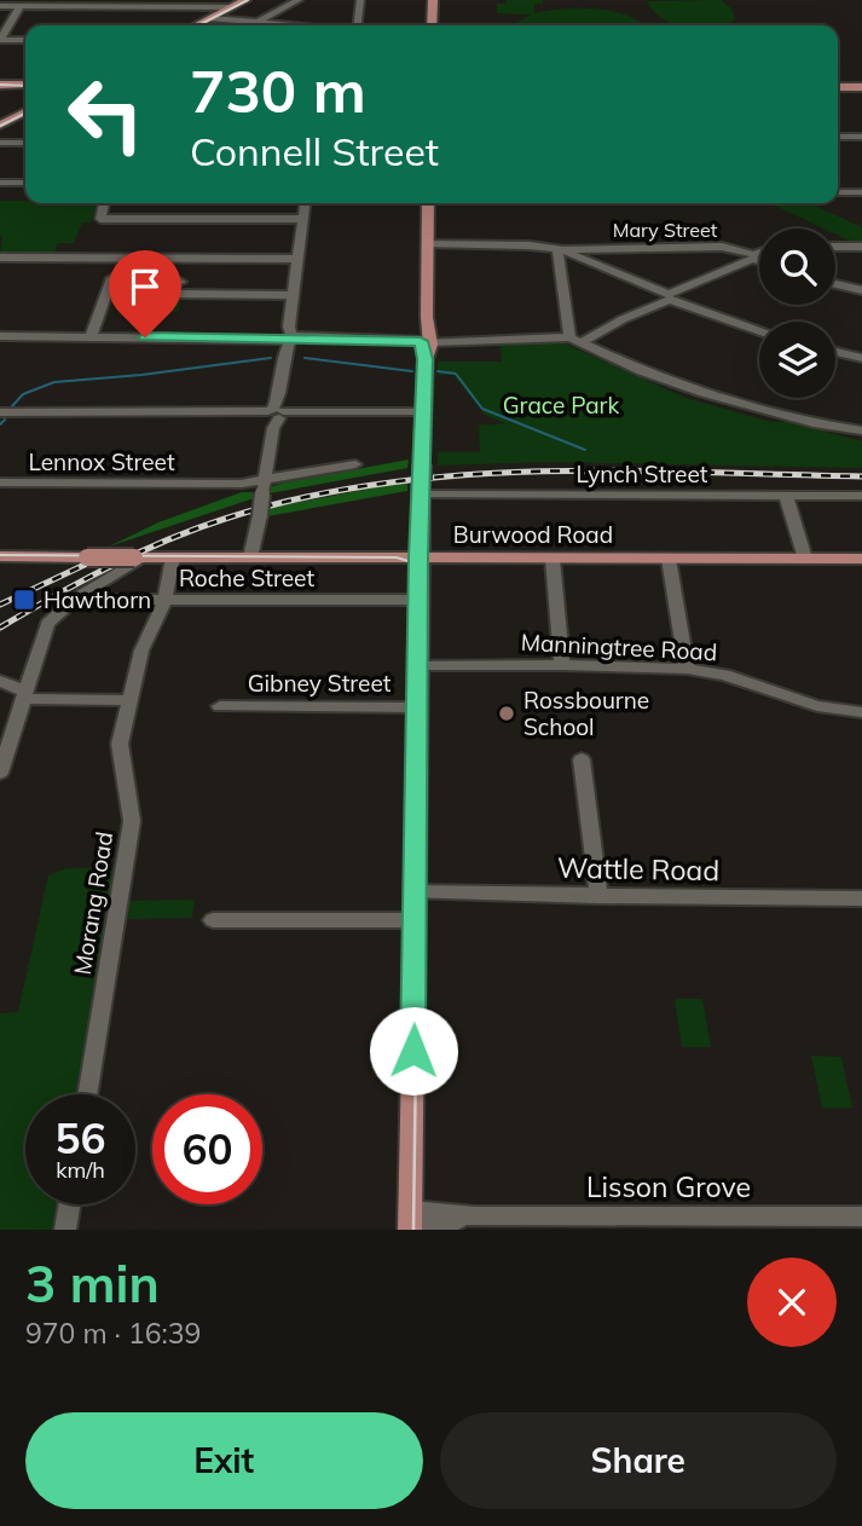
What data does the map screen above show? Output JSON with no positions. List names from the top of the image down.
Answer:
{
  "streets": {
    "main road": ["Burwood Road"],
    "street": [
      "Mary Street",
      "Lennox Street",
      "Lynch Street",
      "Roche Street",
      "Manningtree Road",
      "Gibney Street",
      "Wattle Road",
      "Morang Road",
      "Lisson Grove"
    ]
  },
  "crossings": [
    ["Burwood Road", "Morang Road"],
    ["Roche Street", "Morang Road"]
  ],
  "parks": ["Grace Park"],
  "places": {
    "transit": ["Hawthorn"],
    "other": ["Rossbourne School"]
  },
  "page": {
    "turn": ["730 m", "Connell Street"],
    "speed": "56 km/h",
    "limit": "60",
    "heading": ["3 min", "970 m · 16:39"],
    "buttons": ["Exit", "Share"]
  }
}
